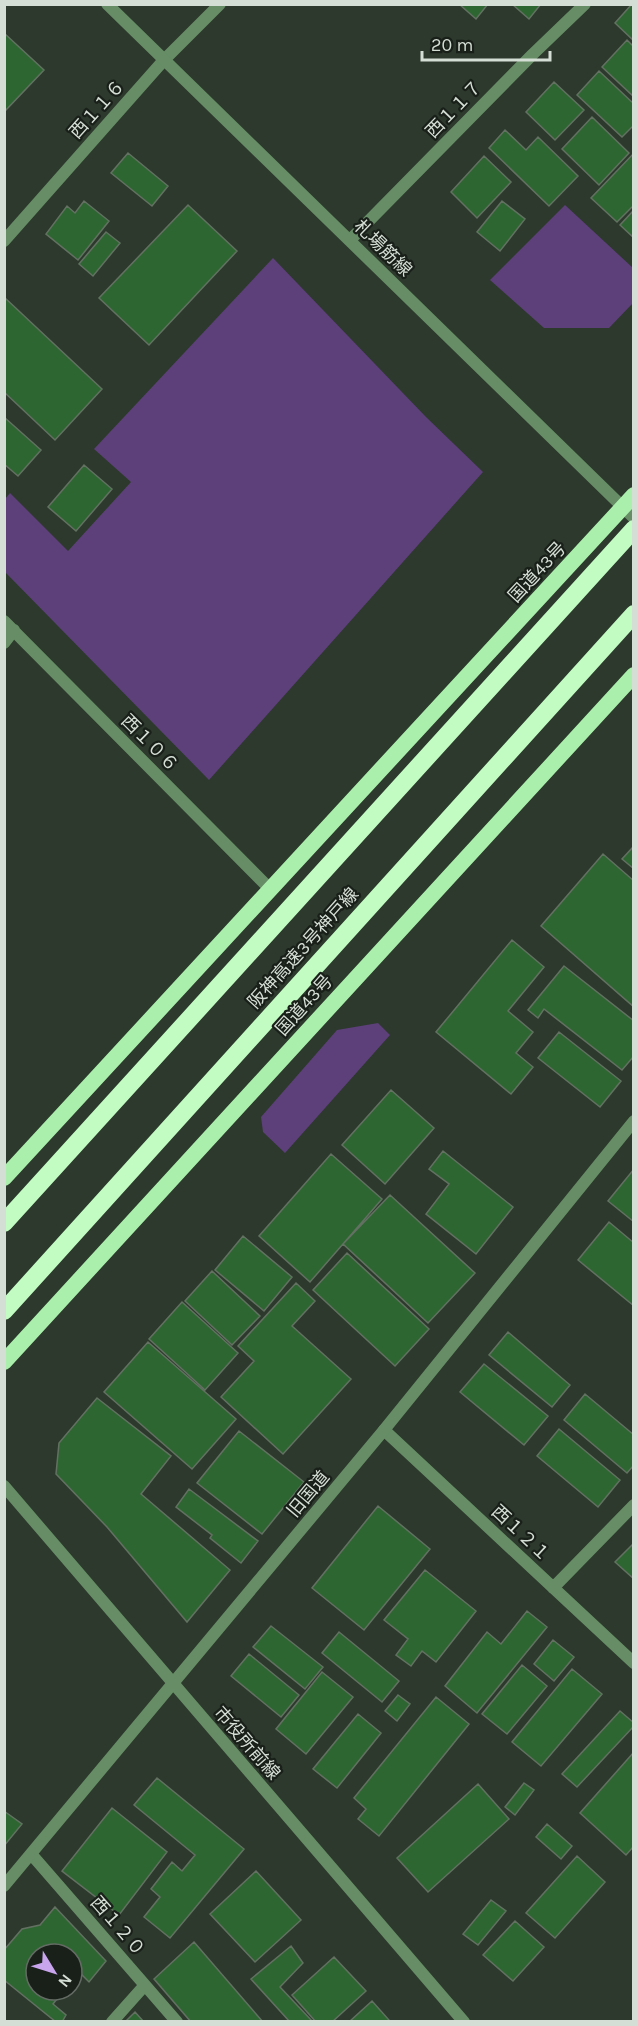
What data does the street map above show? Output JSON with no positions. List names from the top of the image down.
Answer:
{
  "streets": {
    "highway": ["国道43号", "阪神高速3号神戸線"],
    "street": [
      "西１１６",
      "西１１７",
      "札場筋線",
      "西１０６",
      "旧国道",
      "西１２１",
      "市役所前線",
      "西１２０"
    ]
  },
  "crossings": [
    ["西１１６", "札場筋線"],
    ["西１１７", "札場筋線"],
    ["札場筋線", "国道43号"],
    ["国道43号", "西１０６"],
    ["旧国道", "西１２１"],
    ["旧国道", "市役所前線"],
    ["旧国道", "西１２０"]
  ],
  "scale_bar": "20 m",
  "north": "bottom right"
}
